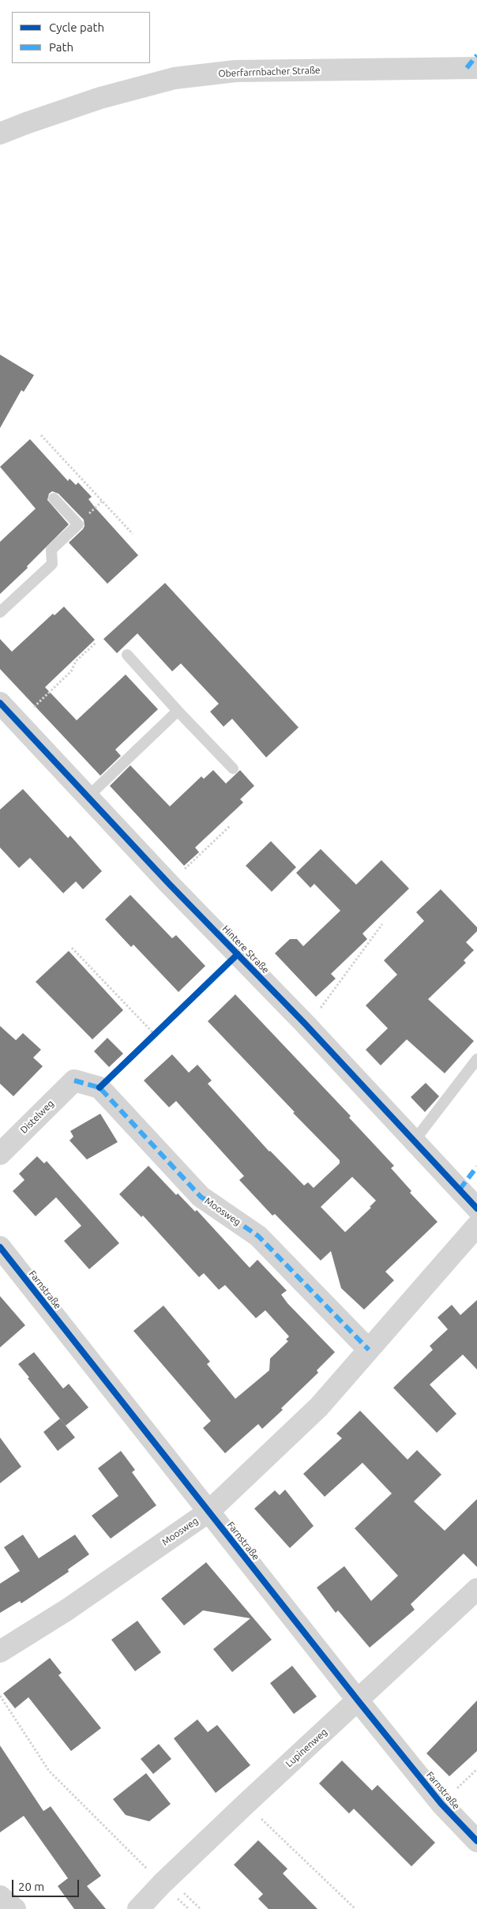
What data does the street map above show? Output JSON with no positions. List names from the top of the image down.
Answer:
{
  "streets": {
    "street": [
      "Oberfarrnbacher Straße",
      "Hintere Straße",
      "Distelweg",
      "Moosweg",
      "Farnstraße",
      "Lupinenweg"
    ]
  },
  "crossings": [
    ["Distelweg", "Moosweg"],
    ["Moosweg", "Farnstraße"],
    ["Farnstraße", "Lupinenweg"]
  ],
  "legend": ["Cycle path", "Path"],
  "scale_bar": "20 m"
}
